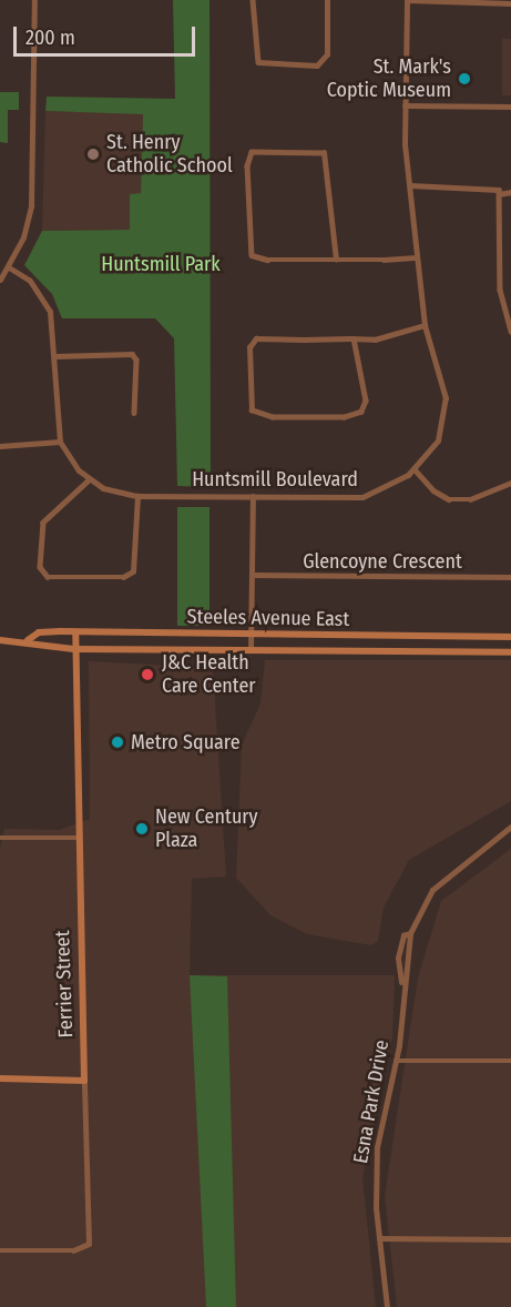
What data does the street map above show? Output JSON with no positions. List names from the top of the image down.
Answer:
{
  "streets": {
    "main road": ["Steeles Avenue East", "Ferrier Street"],
    "street": ["Huntsmill Boulevard", "Glencoyne Crescent", "Esna Park Drive"]
  },
  "crossings": [
    ["Steeles Avenue East", "Ferrier Street"]
  ],
  "parks": ["Huntsmill Park"],
  "places": [
    "St. Mark's Coptic Museum",
    "St. Henry Catholic School",
    "J&C Health Care Center",
    "Metro Square",
    "New Century Plaza"
  ],
  "scale_bar": "200 m"
}
